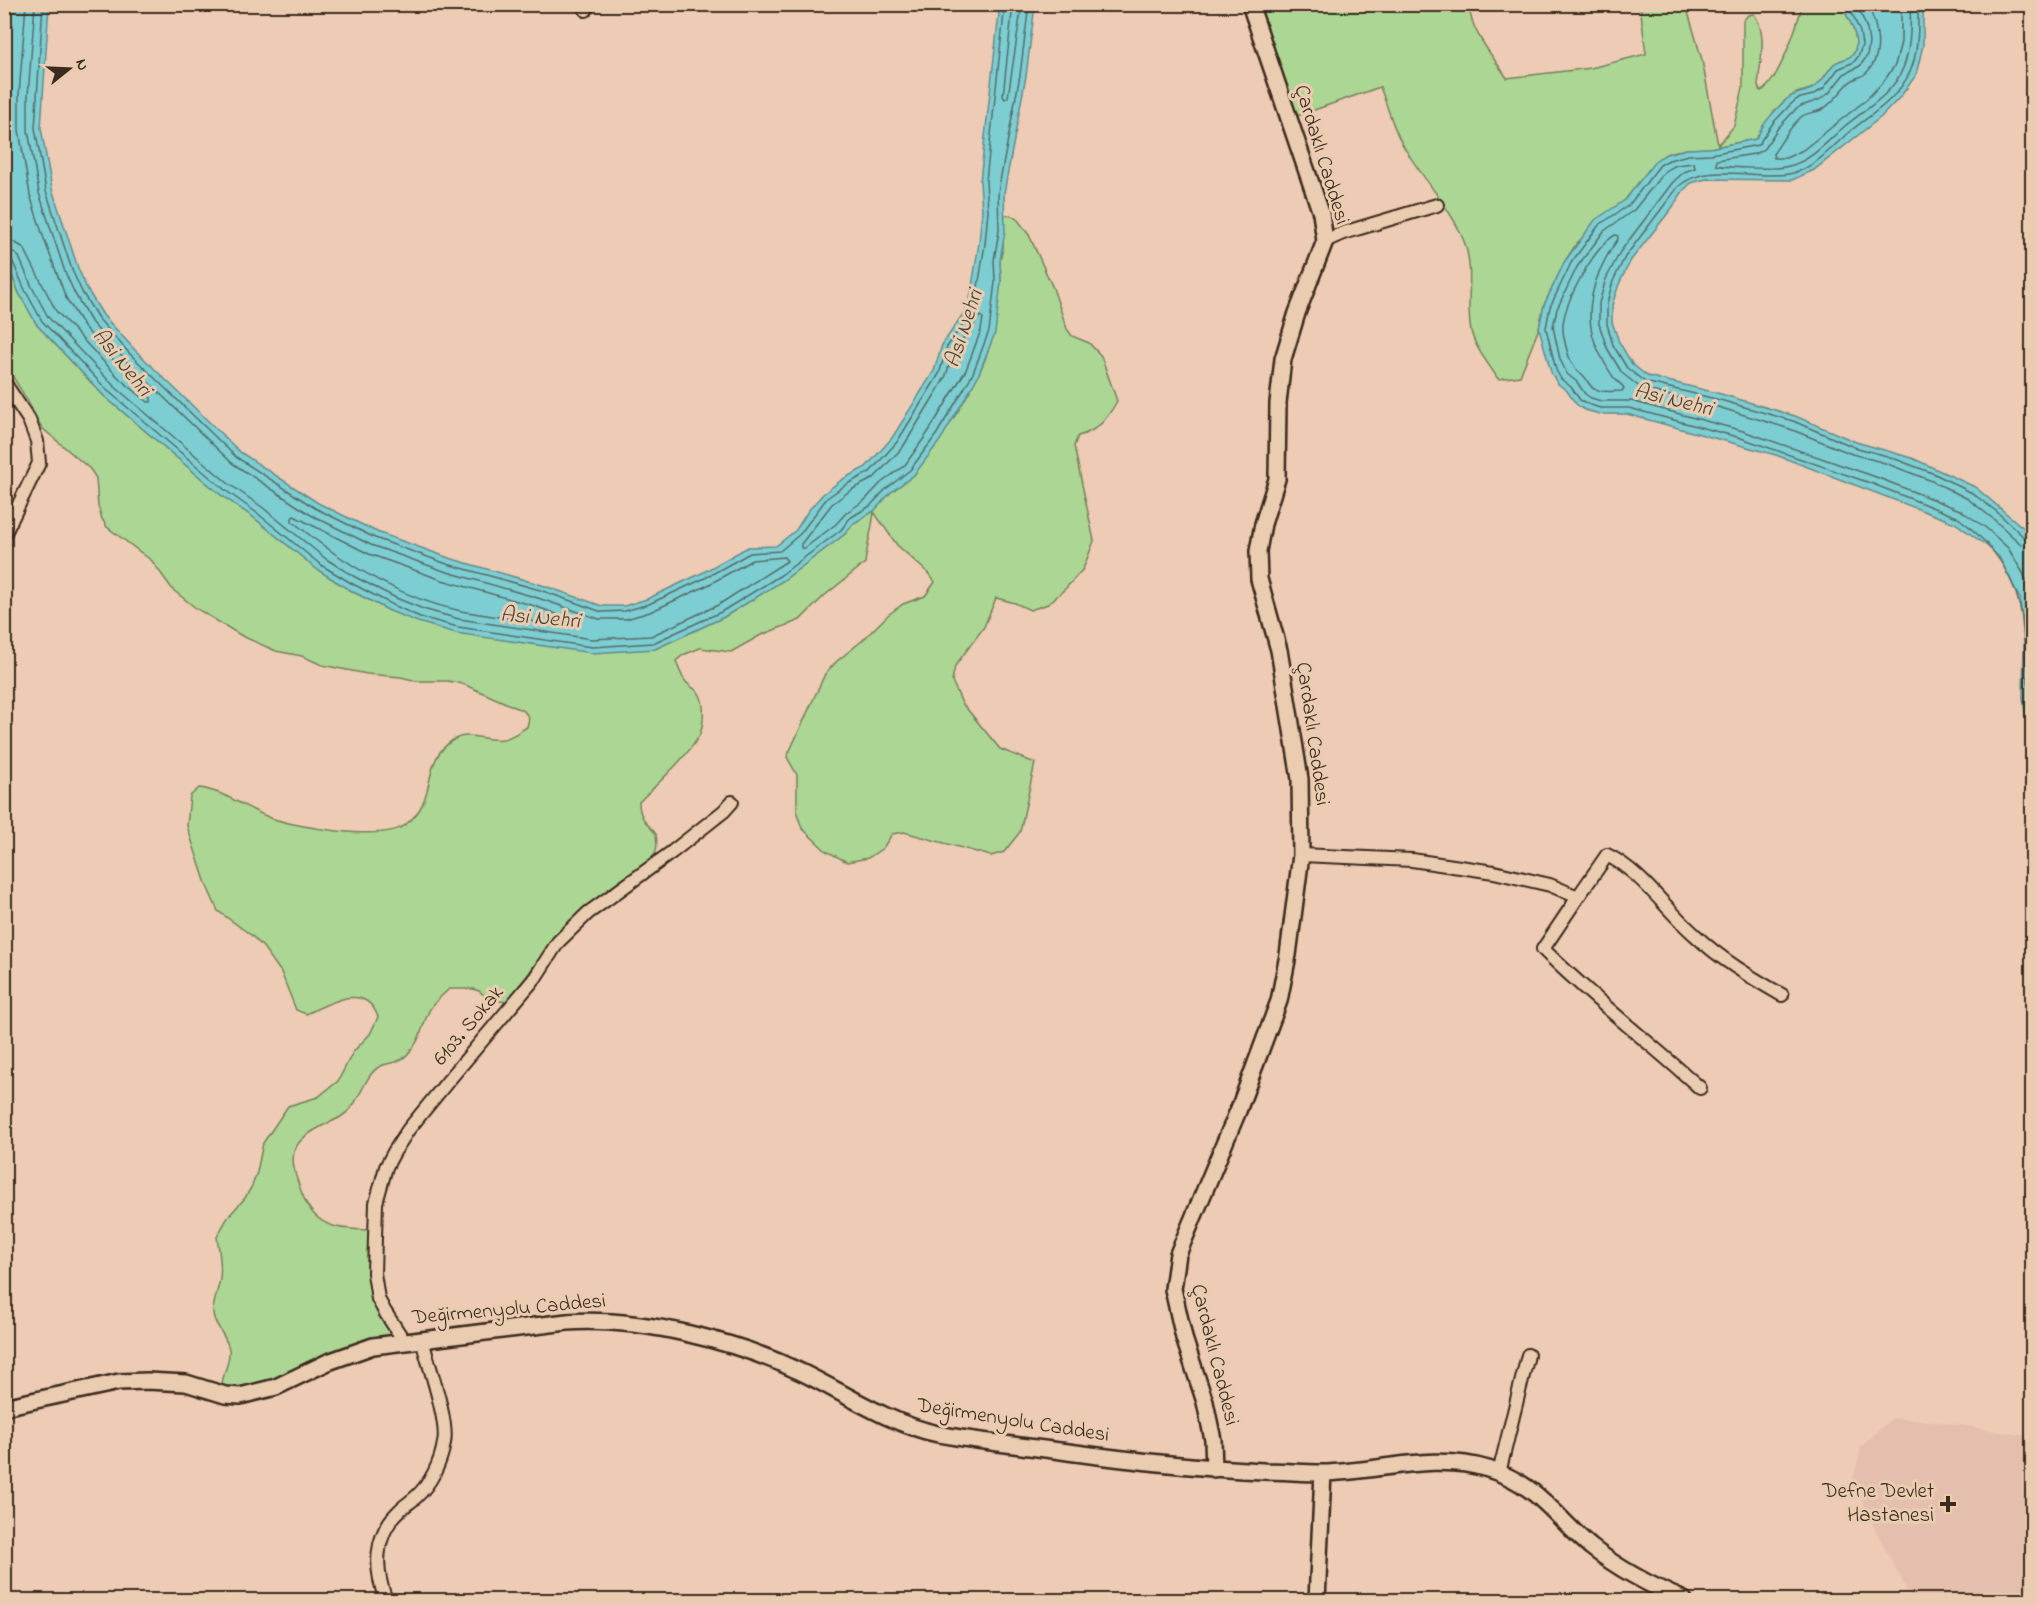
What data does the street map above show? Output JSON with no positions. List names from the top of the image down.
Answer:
{
  "streets": {
    "street": ["Çardaklı Caddesi", "6103. Sokak", "Değirmenyolu Caddesi"]
  },
  "crossings": [
    ["Çardaklı Caddesi", "Değirmenyolu Caddesi"],
    ["6103. Sokak", "Değirmenyolu Caddesi"]
  ],
  "water": ["Asi Nehri"],
  "places": {
    "health": ["Defne Devlet Hastanesi"]
  },
  "north": "right"
}
